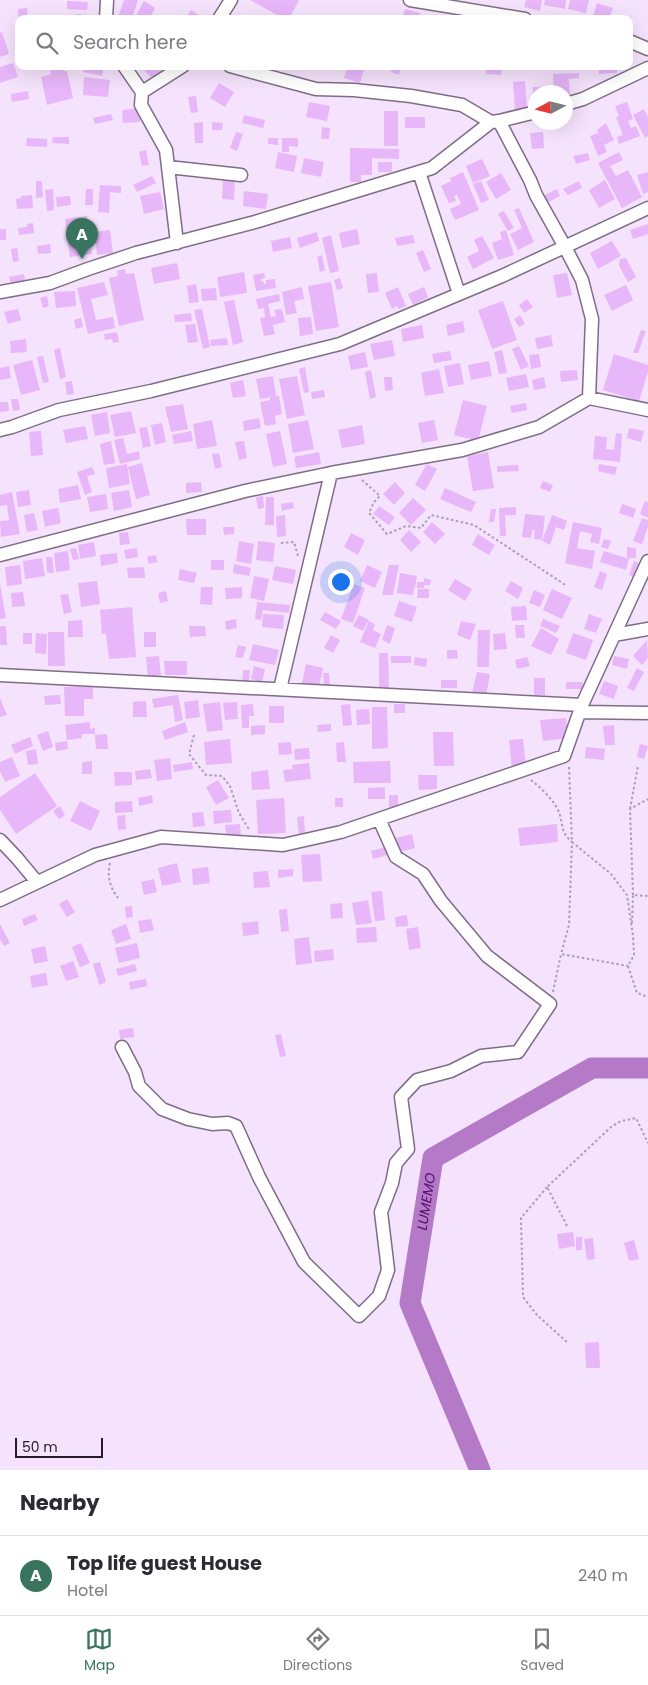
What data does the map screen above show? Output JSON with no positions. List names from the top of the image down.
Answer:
{
  "water": ["LUMEMO"],
  "scale_bar": "50 m",
  "north": "left",
  "page": {
    "search": "Search here",
    "pins": "A",
    "scale": "50 m",
    "heading": "Nearby",
    "list": [
      {
        "mark": "A",
        "name": "Top life guest House",
        "note": "Hotel",
        "value": "240 m"
      }
    ],
    "nav": ["Map", "Directions", "Saved"]
  }
}
